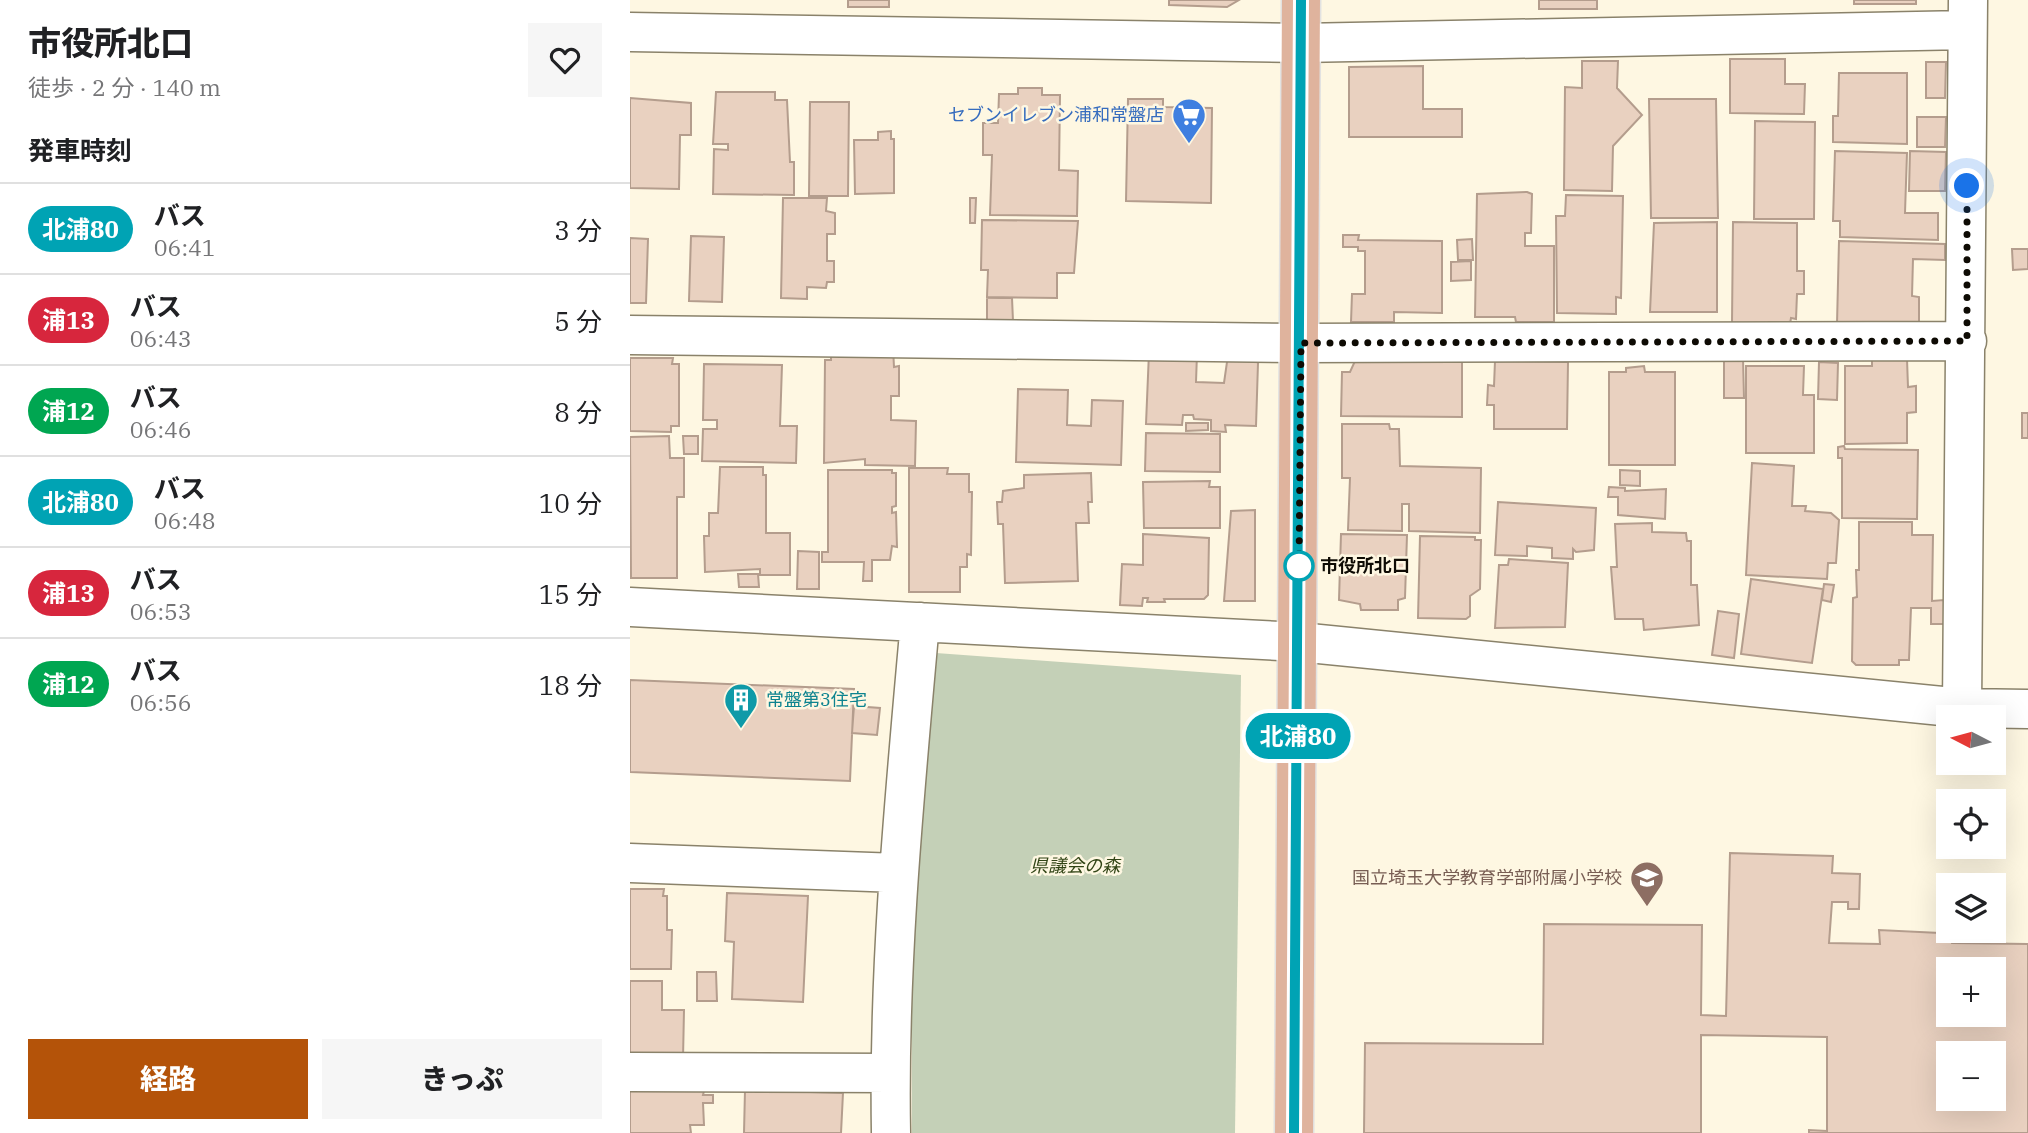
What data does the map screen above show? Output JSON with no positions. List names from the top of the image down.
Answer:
{
  "parks": ["県議会の森"],
  "places": {
    "supermarket": ["セブンイレブン浦和常盤店"],
    "other": ["市役所北口"],
    "building": ["常盤第3住宅"],
    "school or university": ["国立埼玉大学教育学部附属小学校"]
  },
  "lines": ["bus line 北浦80"],
  "north": "left",
  "page": {
    "heading": [
      ["市役所北口", "徒歩 · 2 分 · 140 m"],
      "発車時刻"
    ],
    "on_map": "北浦80",
    "list": [
      {
        "mark": "北浦80",
        "name": "バス",
        "note": "06:41",
        "value": "3 分"
      },
      {
        "mark": "浦13",
        "name": "バス",
        "note": "06:43",
        "value": "5 分"
      },
      {
        "mark": "浦12",
        "name": "バス",
        "note": "06:46",
        "value": "8 分"
      },
      {
        "mark": "北浦80",
        "name": "バス",
        "note": "06:48",
        "value": "10 分"
      },
      {
        "mark": "浦13",
        "name": "バス",
        "note": "06:53",
        "value": "15 分"
      },
      {
        "mark": "浦12",
        "name": "バス",
        "note": "06:56",
        "value": "18 分"
      }
    ],
    "map_buttons": ["+", "−"],
    "buttons": ["経路", "きっぷ"]
  }
}
